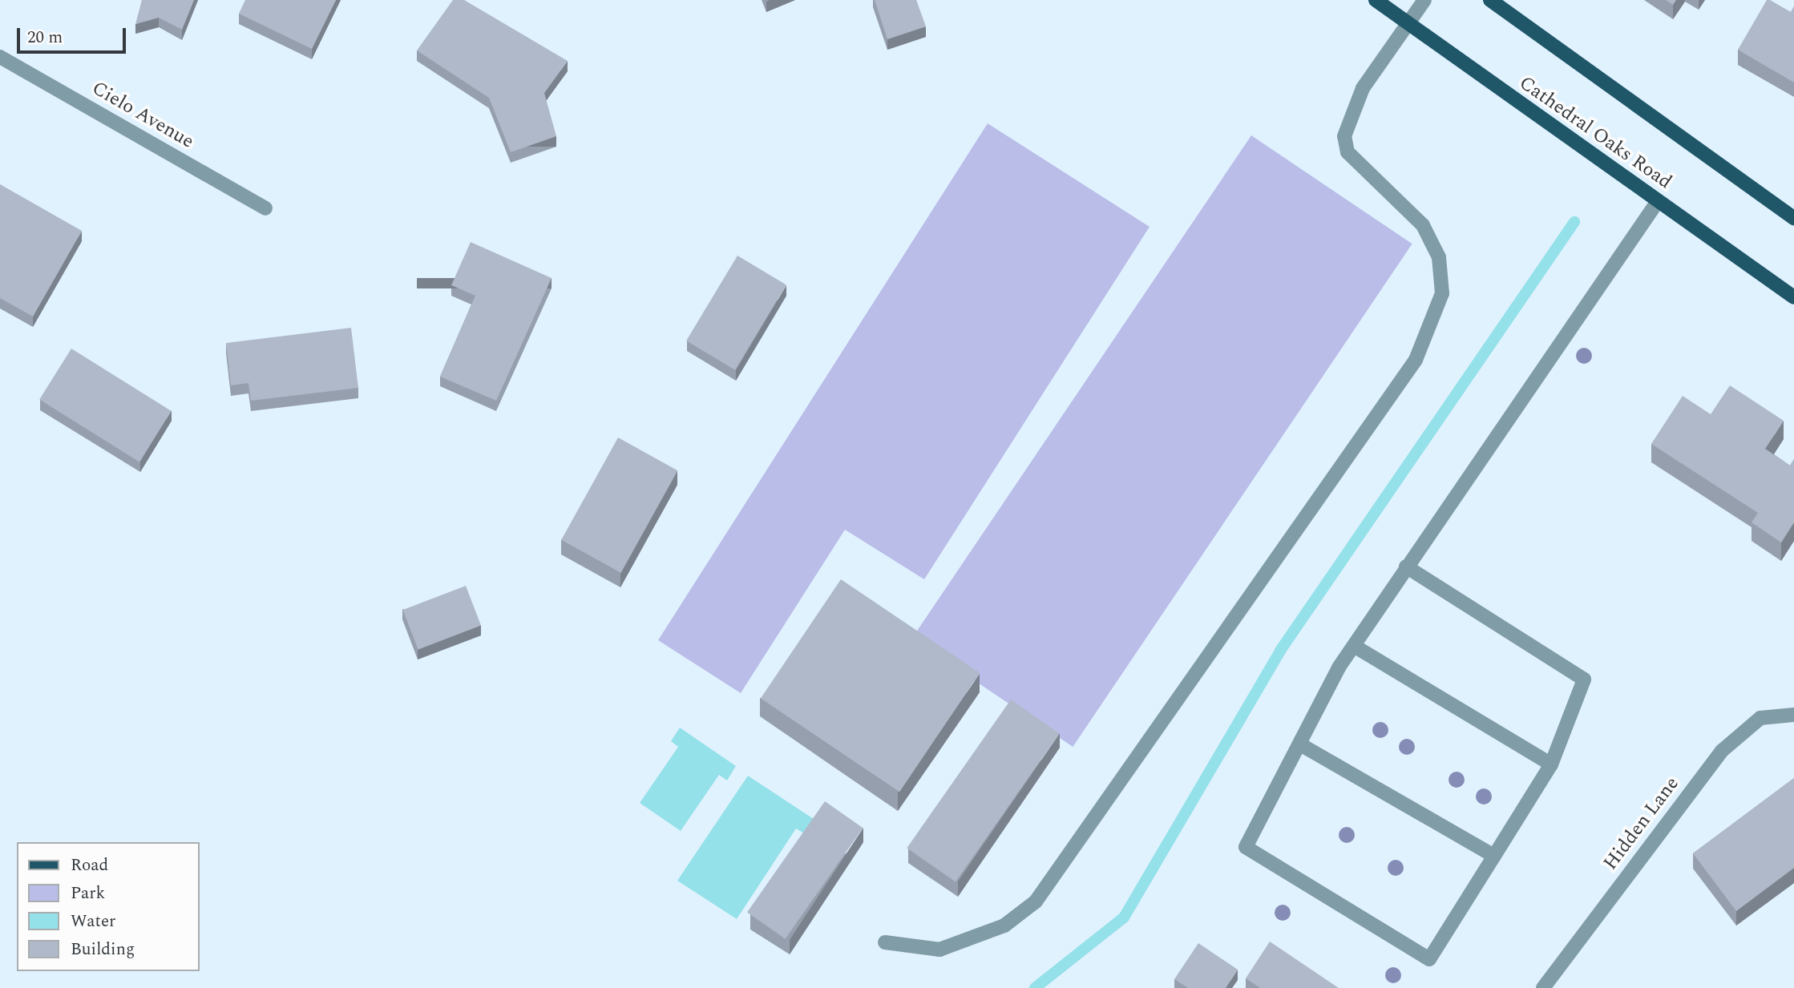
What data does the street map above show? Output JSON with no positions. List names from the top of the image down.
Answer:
{
  "streets": {
    "main road": ["Cathedral Oaks Road"],
    "street": ["Cielo Avenue", "Hidden Lane"]
  },
  "legend": [
    "Road",
    "Park",
    "Water",
    "Building"
  ],
  "scale_bar": "20 m"
}
